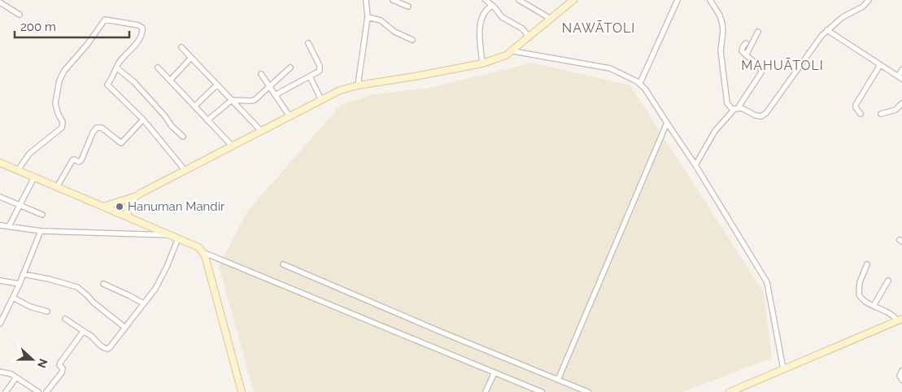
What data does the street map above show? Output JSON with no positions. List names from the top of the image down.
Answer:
{
  "districts": ["NAWĀTOLI", "MAHUĀTOLI"],
  "places": ["Hanuman Mandir"],
  "scale_bar": "200 m",
  "north": "right"
}
